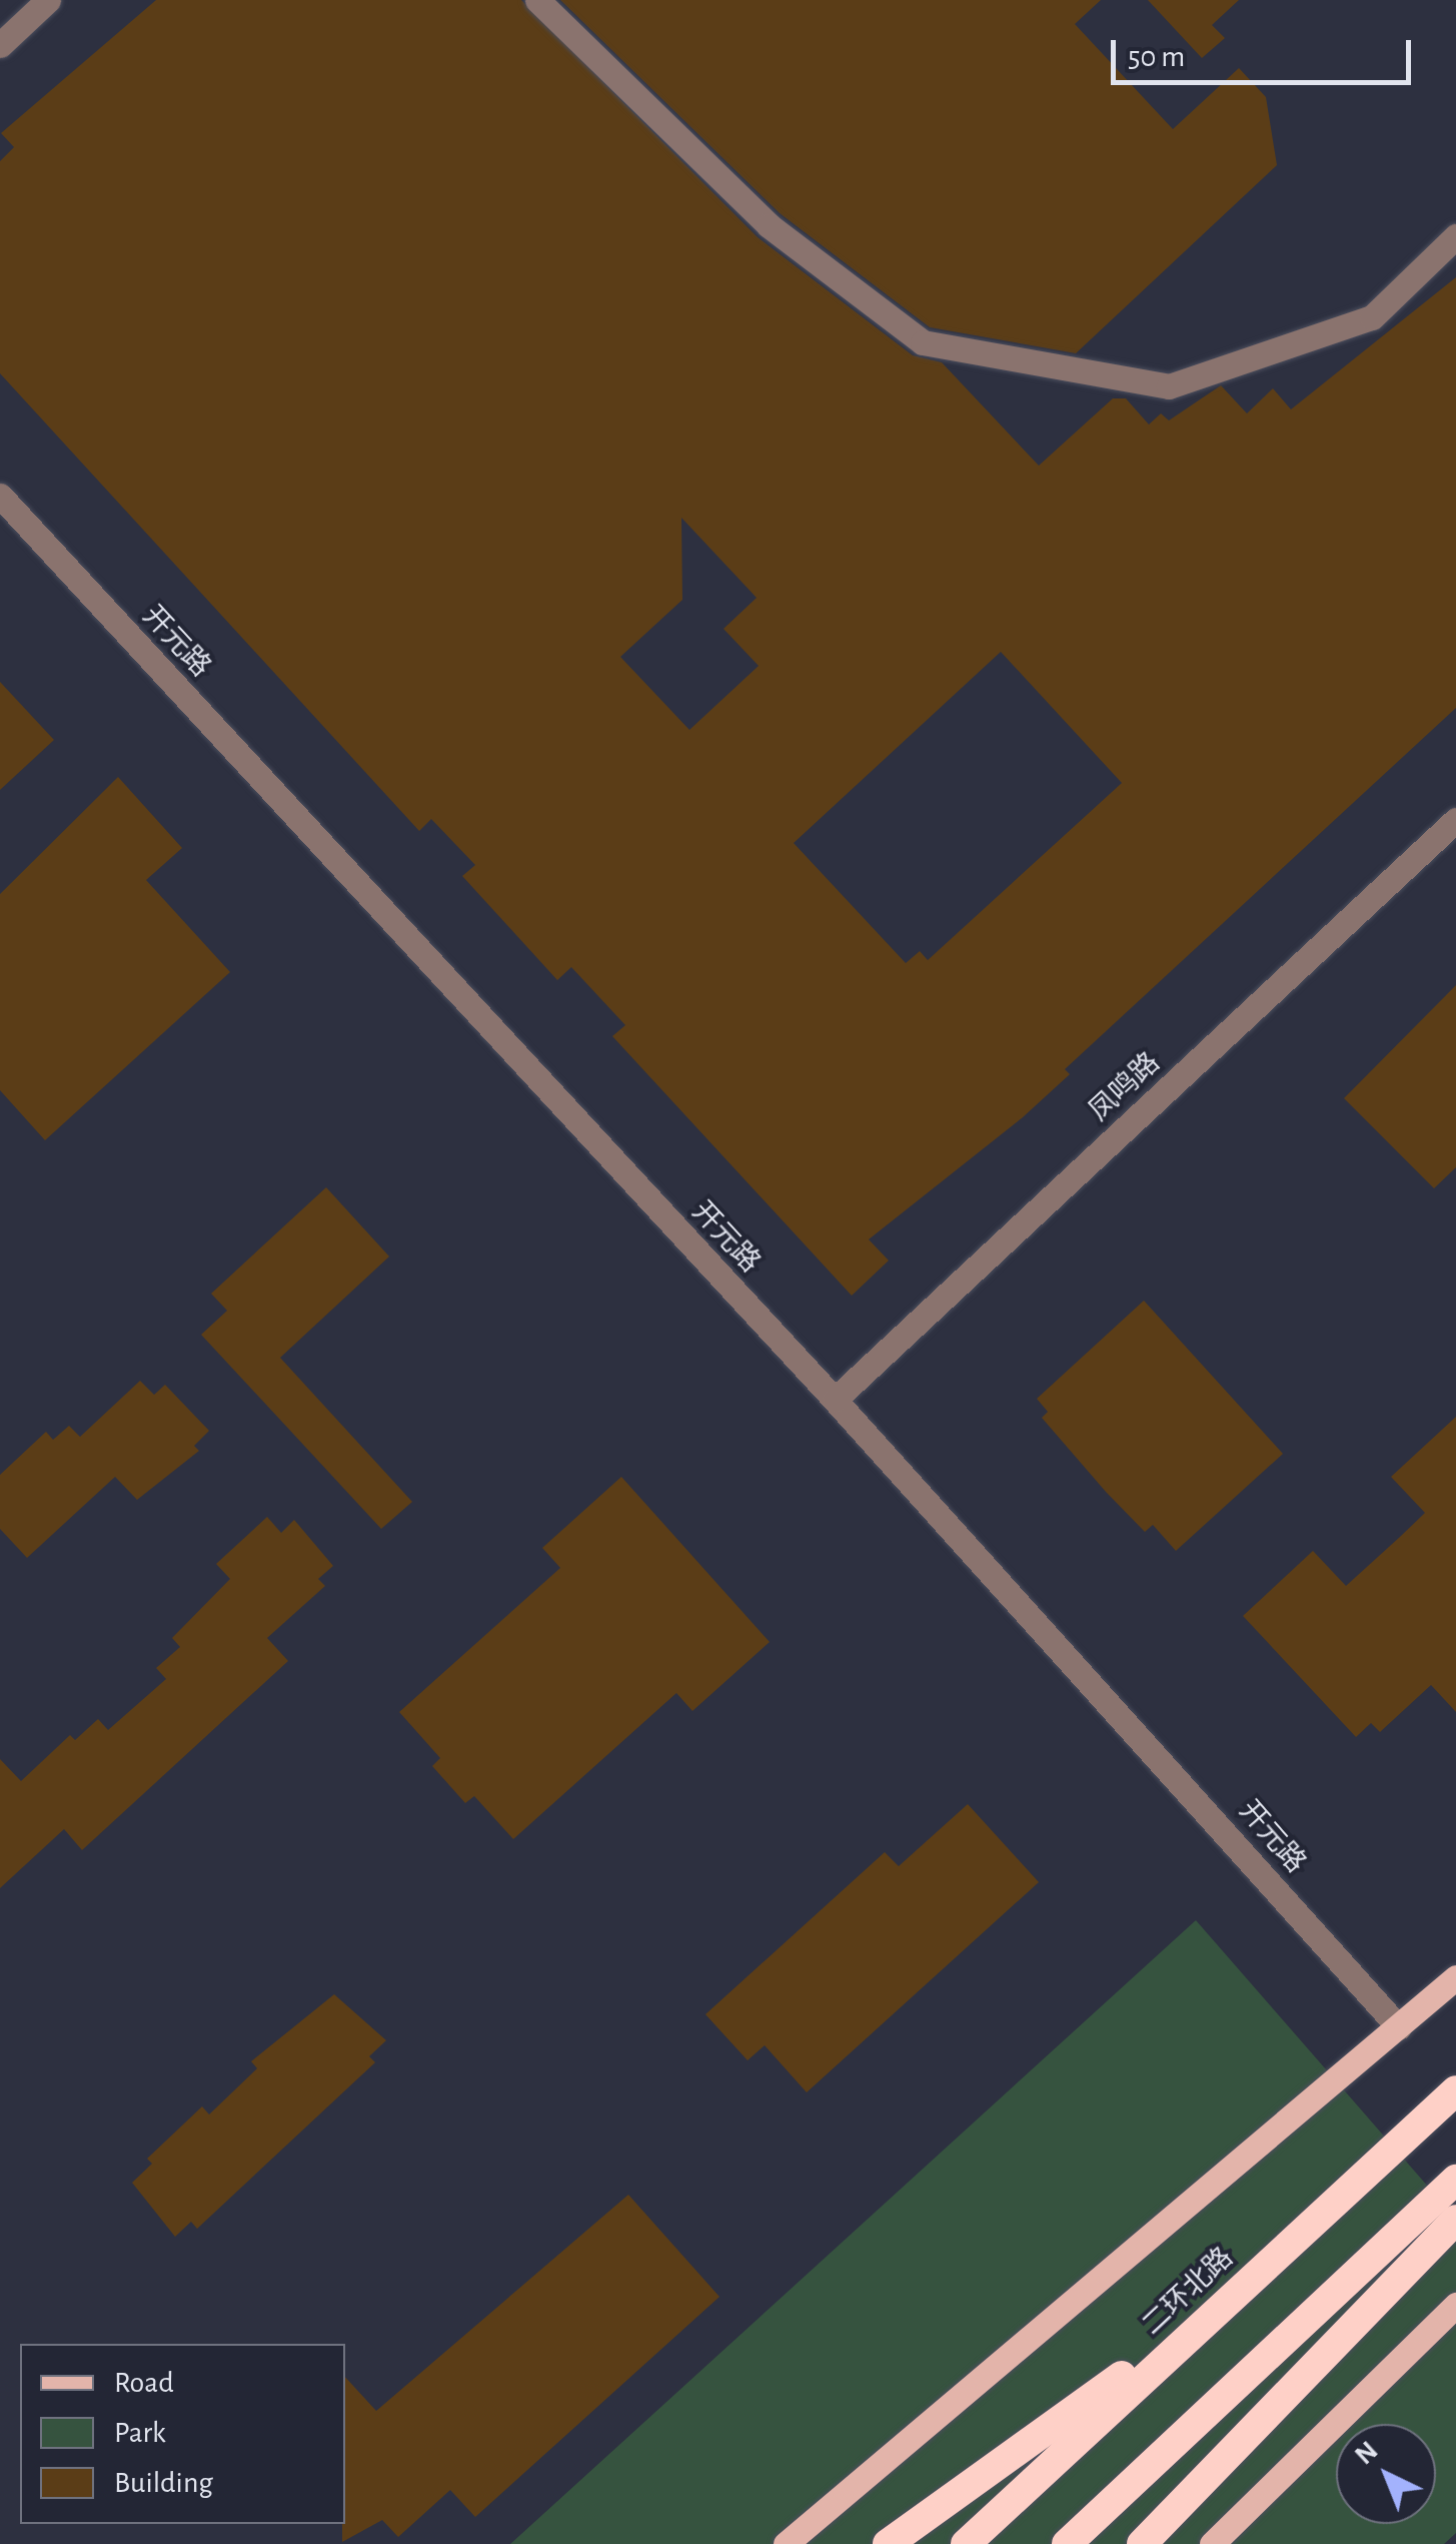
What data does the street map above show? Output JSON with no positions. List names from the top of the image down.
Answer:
{
  "streets": {
    "highway": ["二环北路"],
    "street": ["开元路", "凤鸣路"]
  },
  "crossings": [
    ["开元路", "凤鸣路"]
  ],
  "legend": ["Road", "Park", "Building"],
  "scale_bar": "50 m",
  "north": "top left"
}
